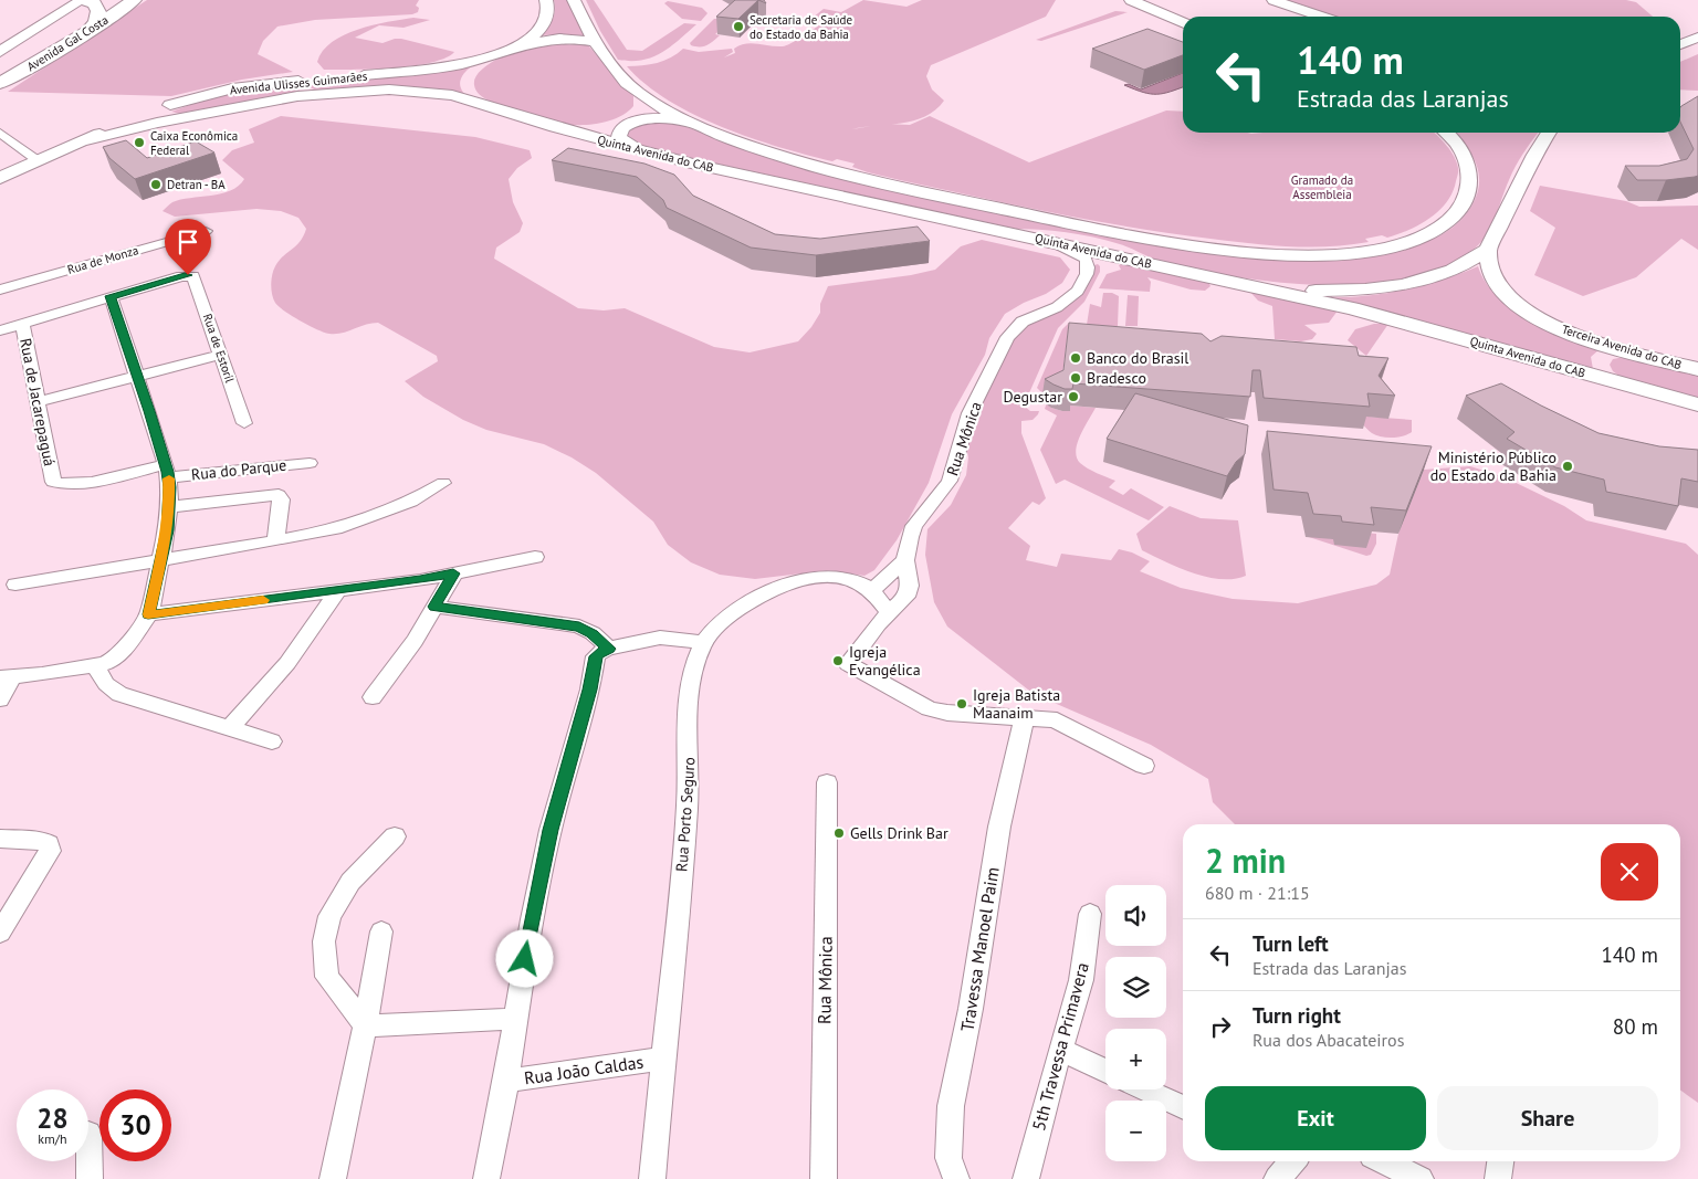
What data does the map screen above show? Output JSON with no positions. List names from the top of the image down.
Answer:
{
  "streets": {
    "main road": [
      "Avenida Gal Costa",
      "Avenida Ulisses Guimarães",
      "Quinta Avenida do CAB",
      "Terceira Avenida do CAB"
    ],
    "street": [
      "Rua de Monza",
      "Rua de Estoril",
      "Rua de Jacarepaguá",
      "Rua Mônica",
      "Rua do Parque",
      "Rua Porto Seguro",
      "Travessa Manoel Paim",
      "5th Travessa Primavera",
      "Rua João Caldas"
    ]
  },
  "crossings": [
    ["Avenida Ulisses Guimarães", "Quinta Avenida do CAB"],
    ["Quinta Avenida do CAB", "Rua Mônica"],
    ["Rua de Estoril", "Rua de Jacarepaguá"],
    ["Rua de Jacarepaguá", "Rua do Parque"],
    ["Rua Mônica", "Rua Porto Seguro"],
    ["Rua Mônica", "Travessa Manoel Paim"],
    ["Rua Porto Seguro", "Rua João Caldas"]
  ],
  "parks": ["Gramado da Assembleia"],
  "places": [
    "Secretaria de Saúde do Estado da Bahia",
    "Caixa Econômica Federal",
    "Detran - BA",
    "Banco do Brasil",
    "Bradesco",
    "Degustar",
    "Ministério Público do Estado da Bahia",
    "Igreja Evangélica",
    "Igreja Batista Maanaim",
    "Gells Drink Bar"
  ],
  "page": {
    "turn": ["140 m", "Estrada das Laranjas"],
    "heading": ["2 min", "680 m · 21:15"],
    "map_buttons": ["+", "−"],
    "list": [
      {
        "name": "Turn left",
        "note": "Estrada das Laranjas",
        "value": "140 m"
      },
      {
        "name": "Turn right",
        "note": "Rua dos Abacateiros",
        "value": "80 m"
      }
    ],
    "buttons": ["Exit", "Share"],
    "speed": "28 km/h",
    "limit": "30"
  }
}
